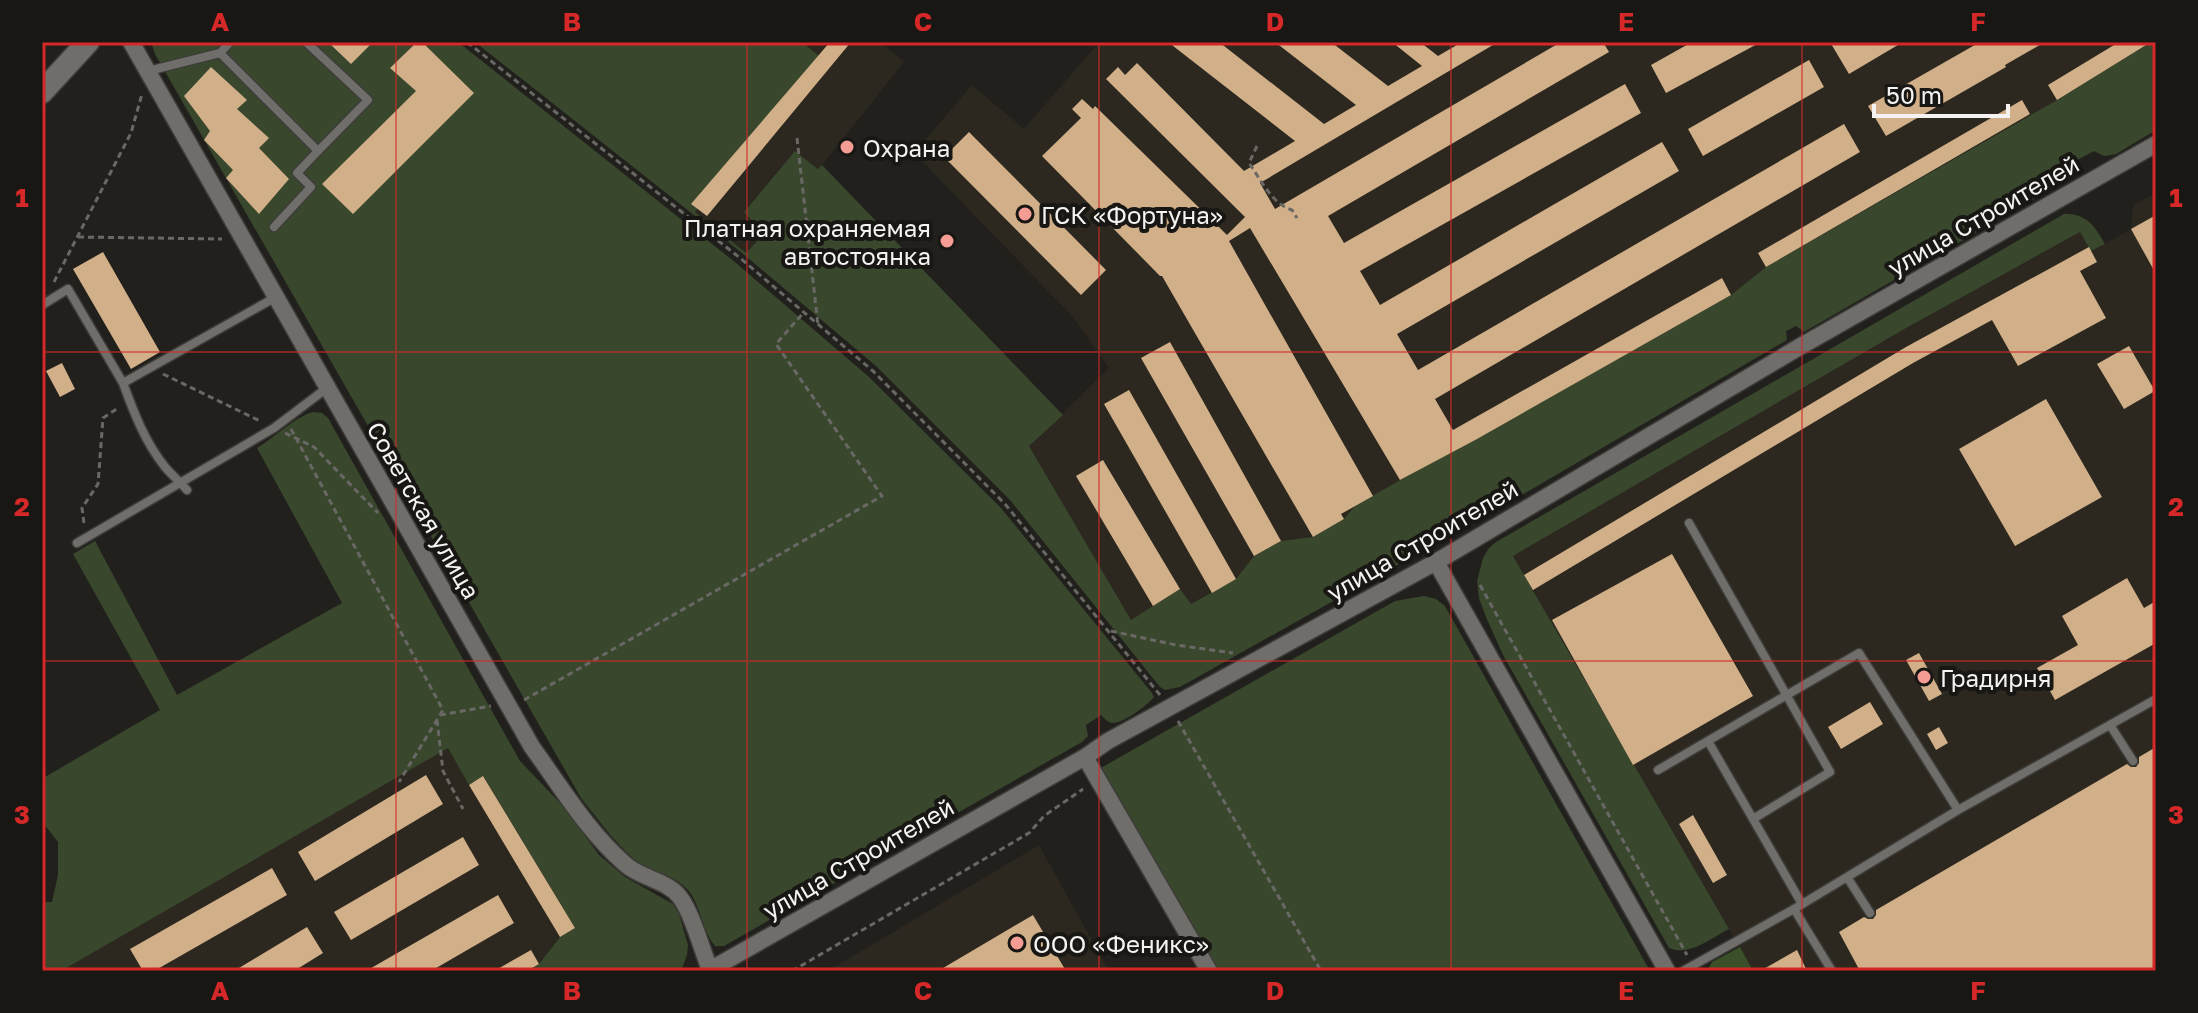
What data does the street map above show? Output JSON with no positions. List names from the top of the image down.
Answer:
{
  "streets": {
    "street": ["улица Строителей", "Советская улица"]
  },
  "crossings": [
    ["улица Строителей", "Советская улица"]
  ],
  "places": [
    "Охрана",
    "ГСК «Фортуна»",
    "Платная охраняемая автостоянка",
    "Градирня",
    "ООО «Феникс»"
  ],
  "scale_bar": "50 m",
  "grid": {
    "columns": [
      "A",
      "B",
      "C",
      "D",
      "E",
      "F"
    ],
    "rows": ["1", "2", "3"]
  }
}
